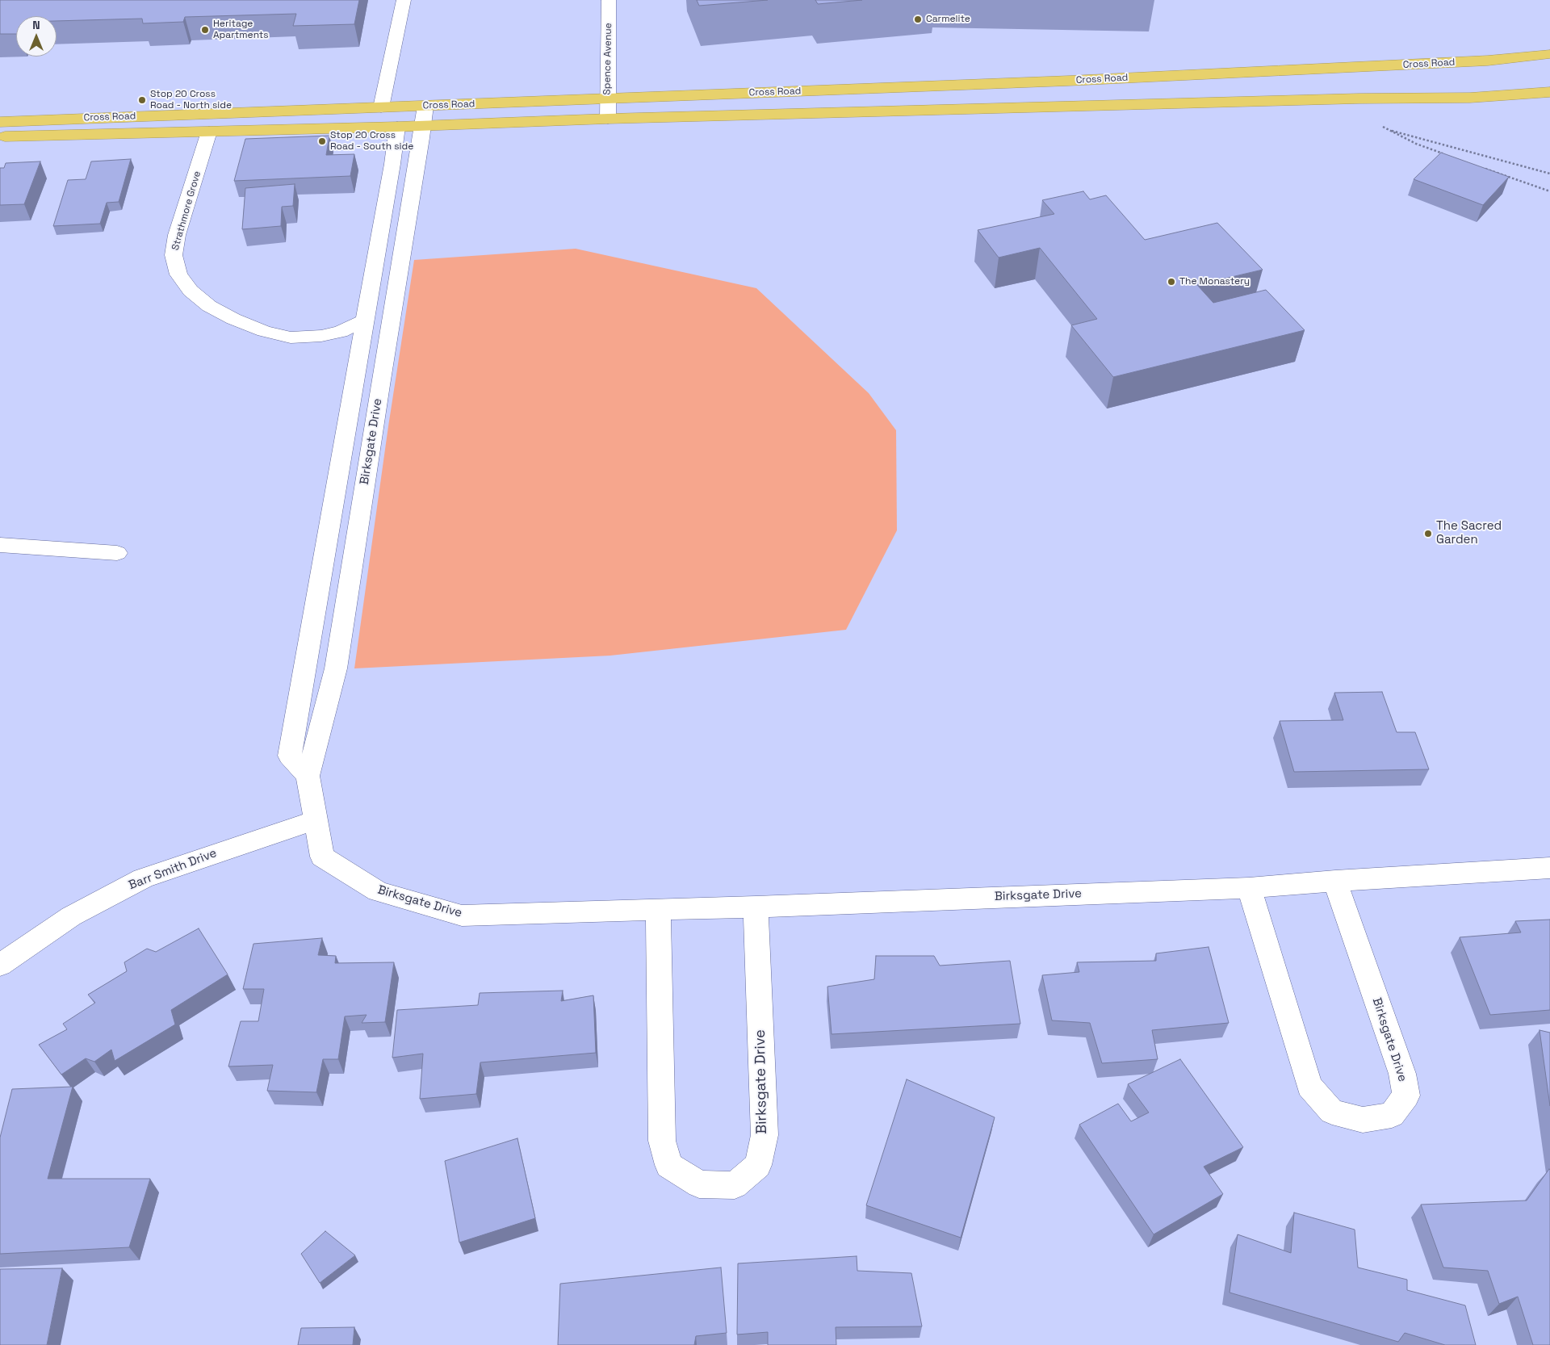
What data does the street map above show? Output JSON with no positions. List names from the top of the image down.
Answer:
{
  "streets": {
    "highway": ["Cross Road"],
    "street": [
      "Spence Avenue",
      "Strathmore Grove",
      "Birksgate Drive",
      "Barr Smith Drive"
    ]
  },
  "crossings": [
    ["Spence Avenue", "Cross Road"],
    ["Cross Road", "Strathmore Grove"],
    ["Cross Road", "Birksgate Drive"],
    ["Strathmore Grove", "Birksgate Drive"],
    ["Birksgate Drive", "Barr Smith Drive"]
  ],
  "places": [
    "Carmelite",
    "Heritage Apartments",
    "Stop 20 Cross Road - North side",
    "Stop 20 Cross Road - South side",
    "The Monastery",
    "The Sacred Garden"
  ],
  "north": "top"
}
